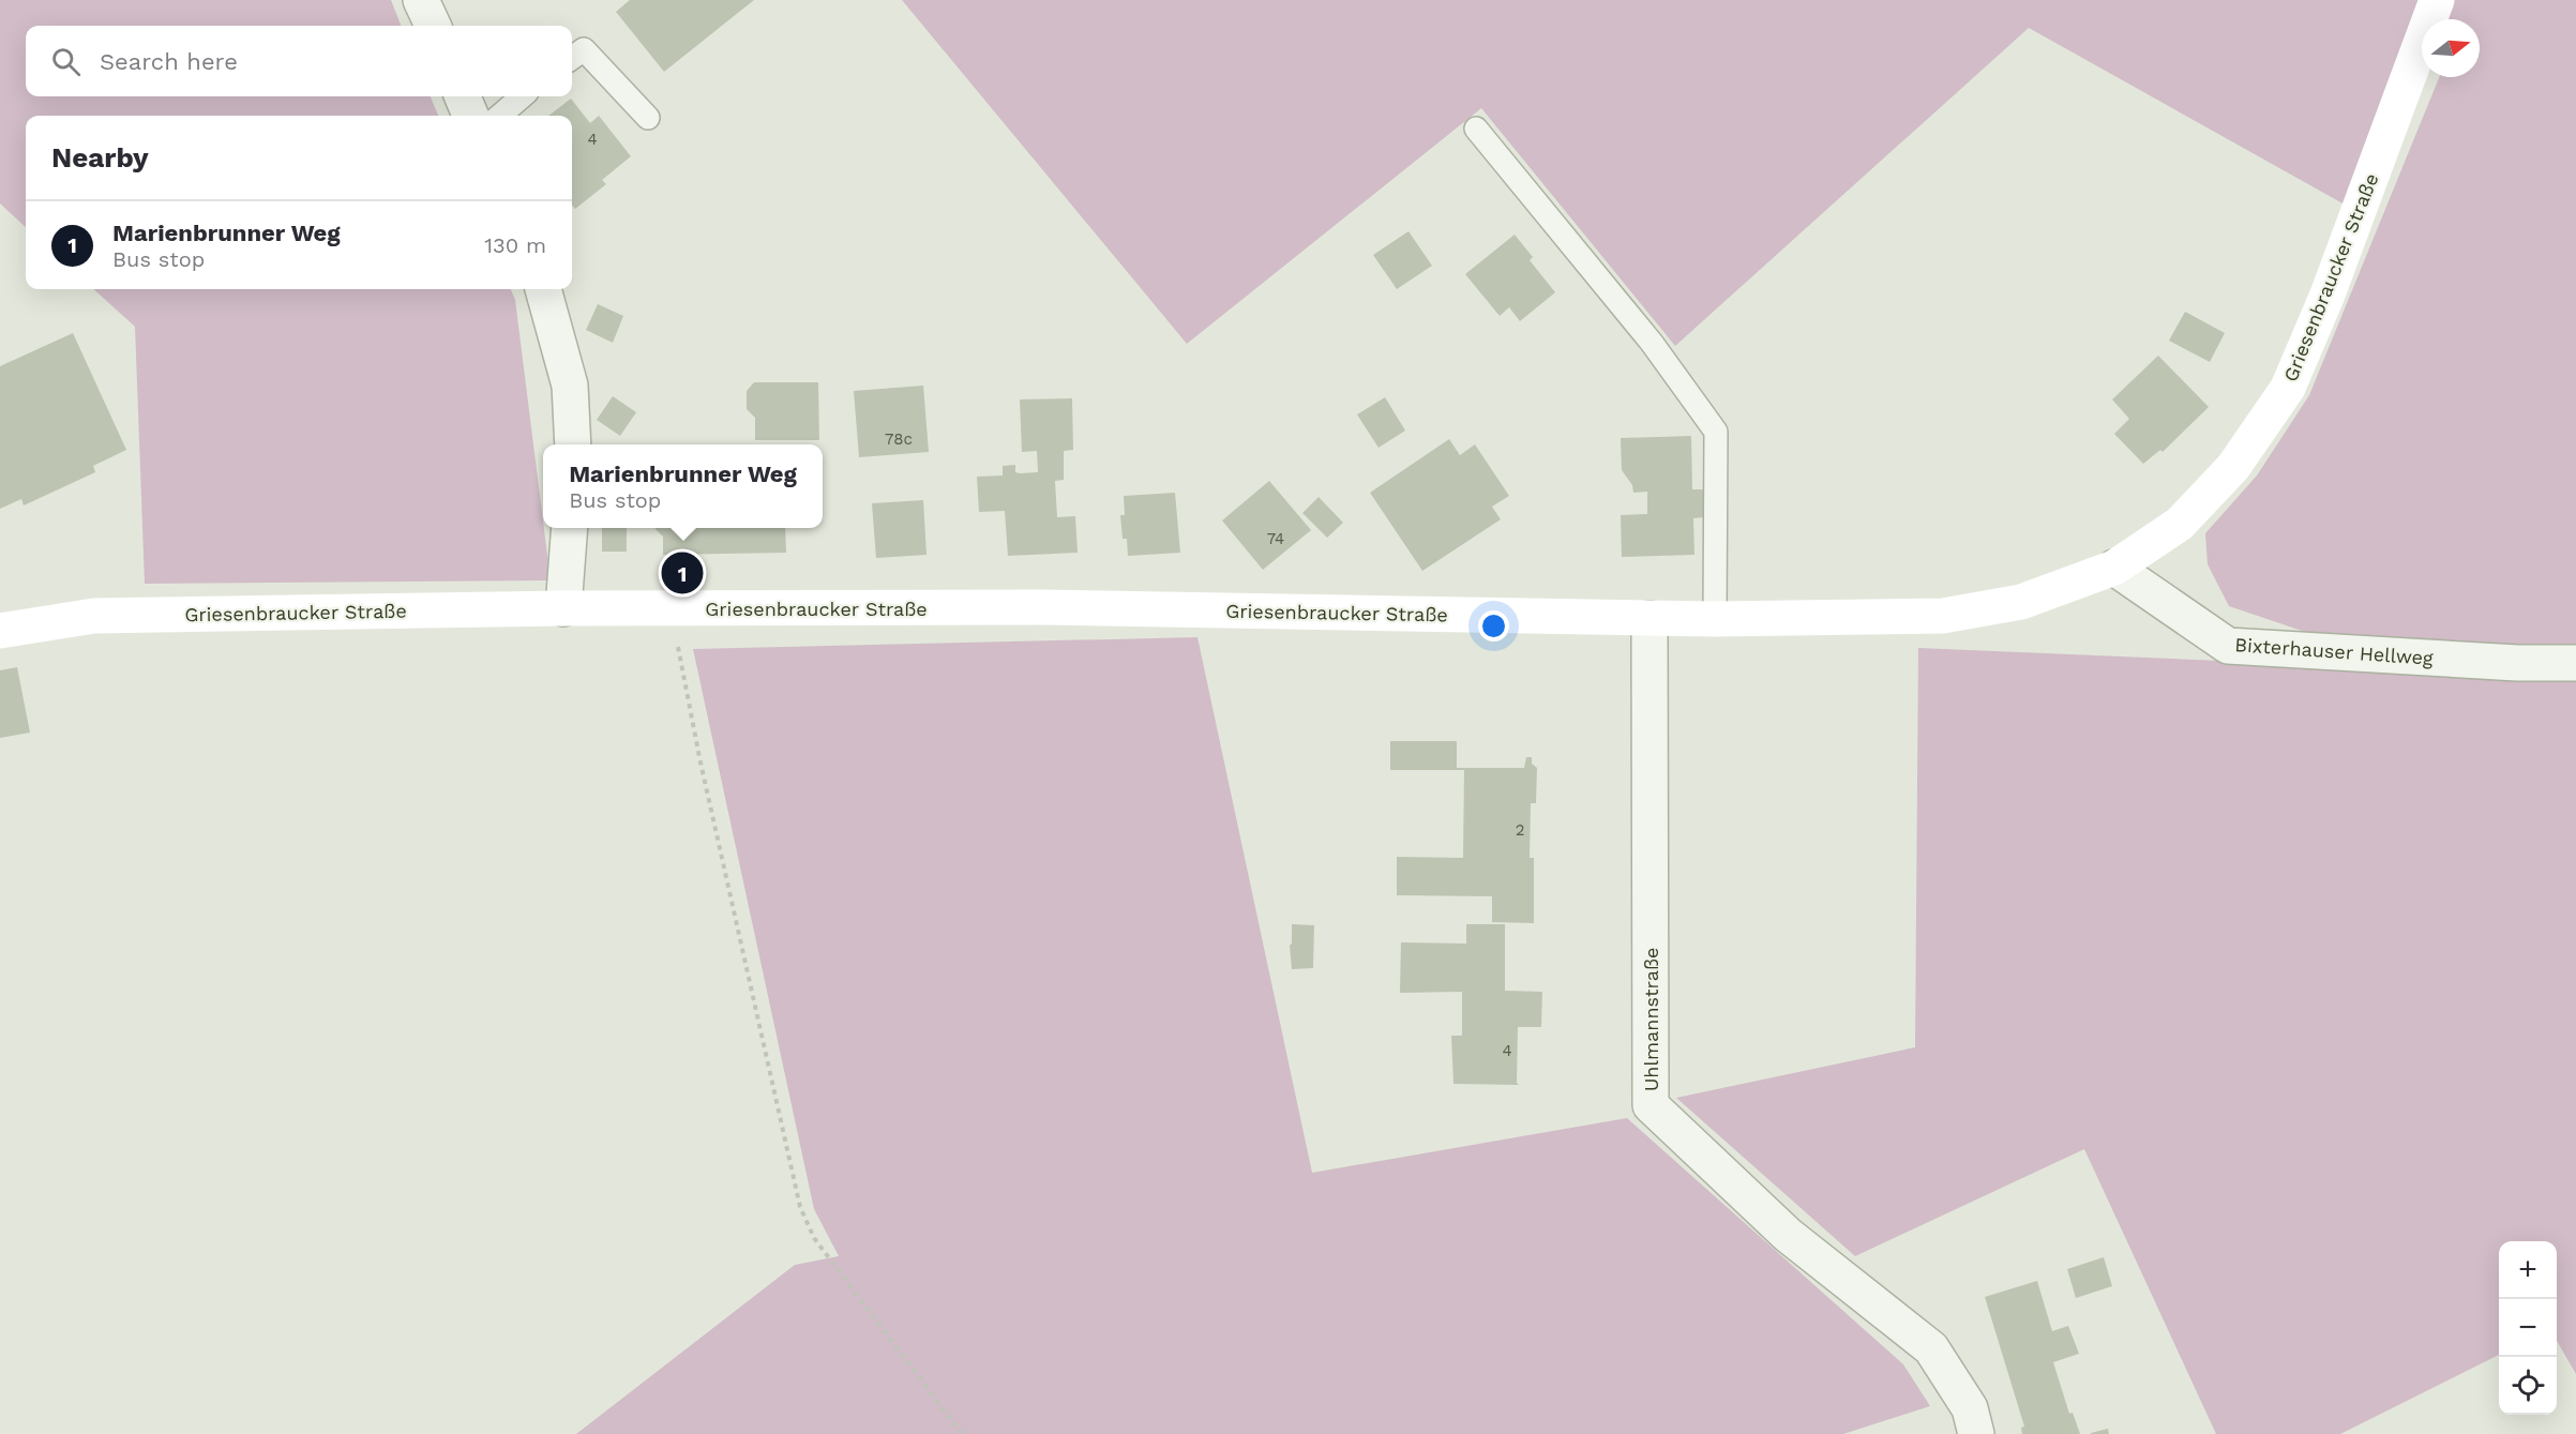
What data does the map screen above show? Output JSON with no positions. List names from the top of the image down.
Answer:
{
  "streets": {
    "street": ["Griesenbraucker Straße", "Bixterhauser Hellweg", "Uhlmannstraße"]
  },
  "crossings": [
    ["Griesenbraucker Straße", "Bixterhauser Hellweg"],
    ["Griesenbraucker Straße", "Uhlmannstraße"]
  ],
  "house_numbers": [
    "4",
    "78c",
    "74",
    "2",
    "4"
  ],
  "north": "right",
  "page": {
    "search": "Search here",
    "heading": "Nearby",
    "list": [
      {
        "mark": "1",
        "name": "Marienbrunner Weg",
        "note": "Bus stop",
        "value": "130 m"
      }
    ],
    "popup": ["Marienbrunner Weg", "Bus stop"],
    "pins": "1",
    "map_buttons": ["+", "−"]
  }
}
